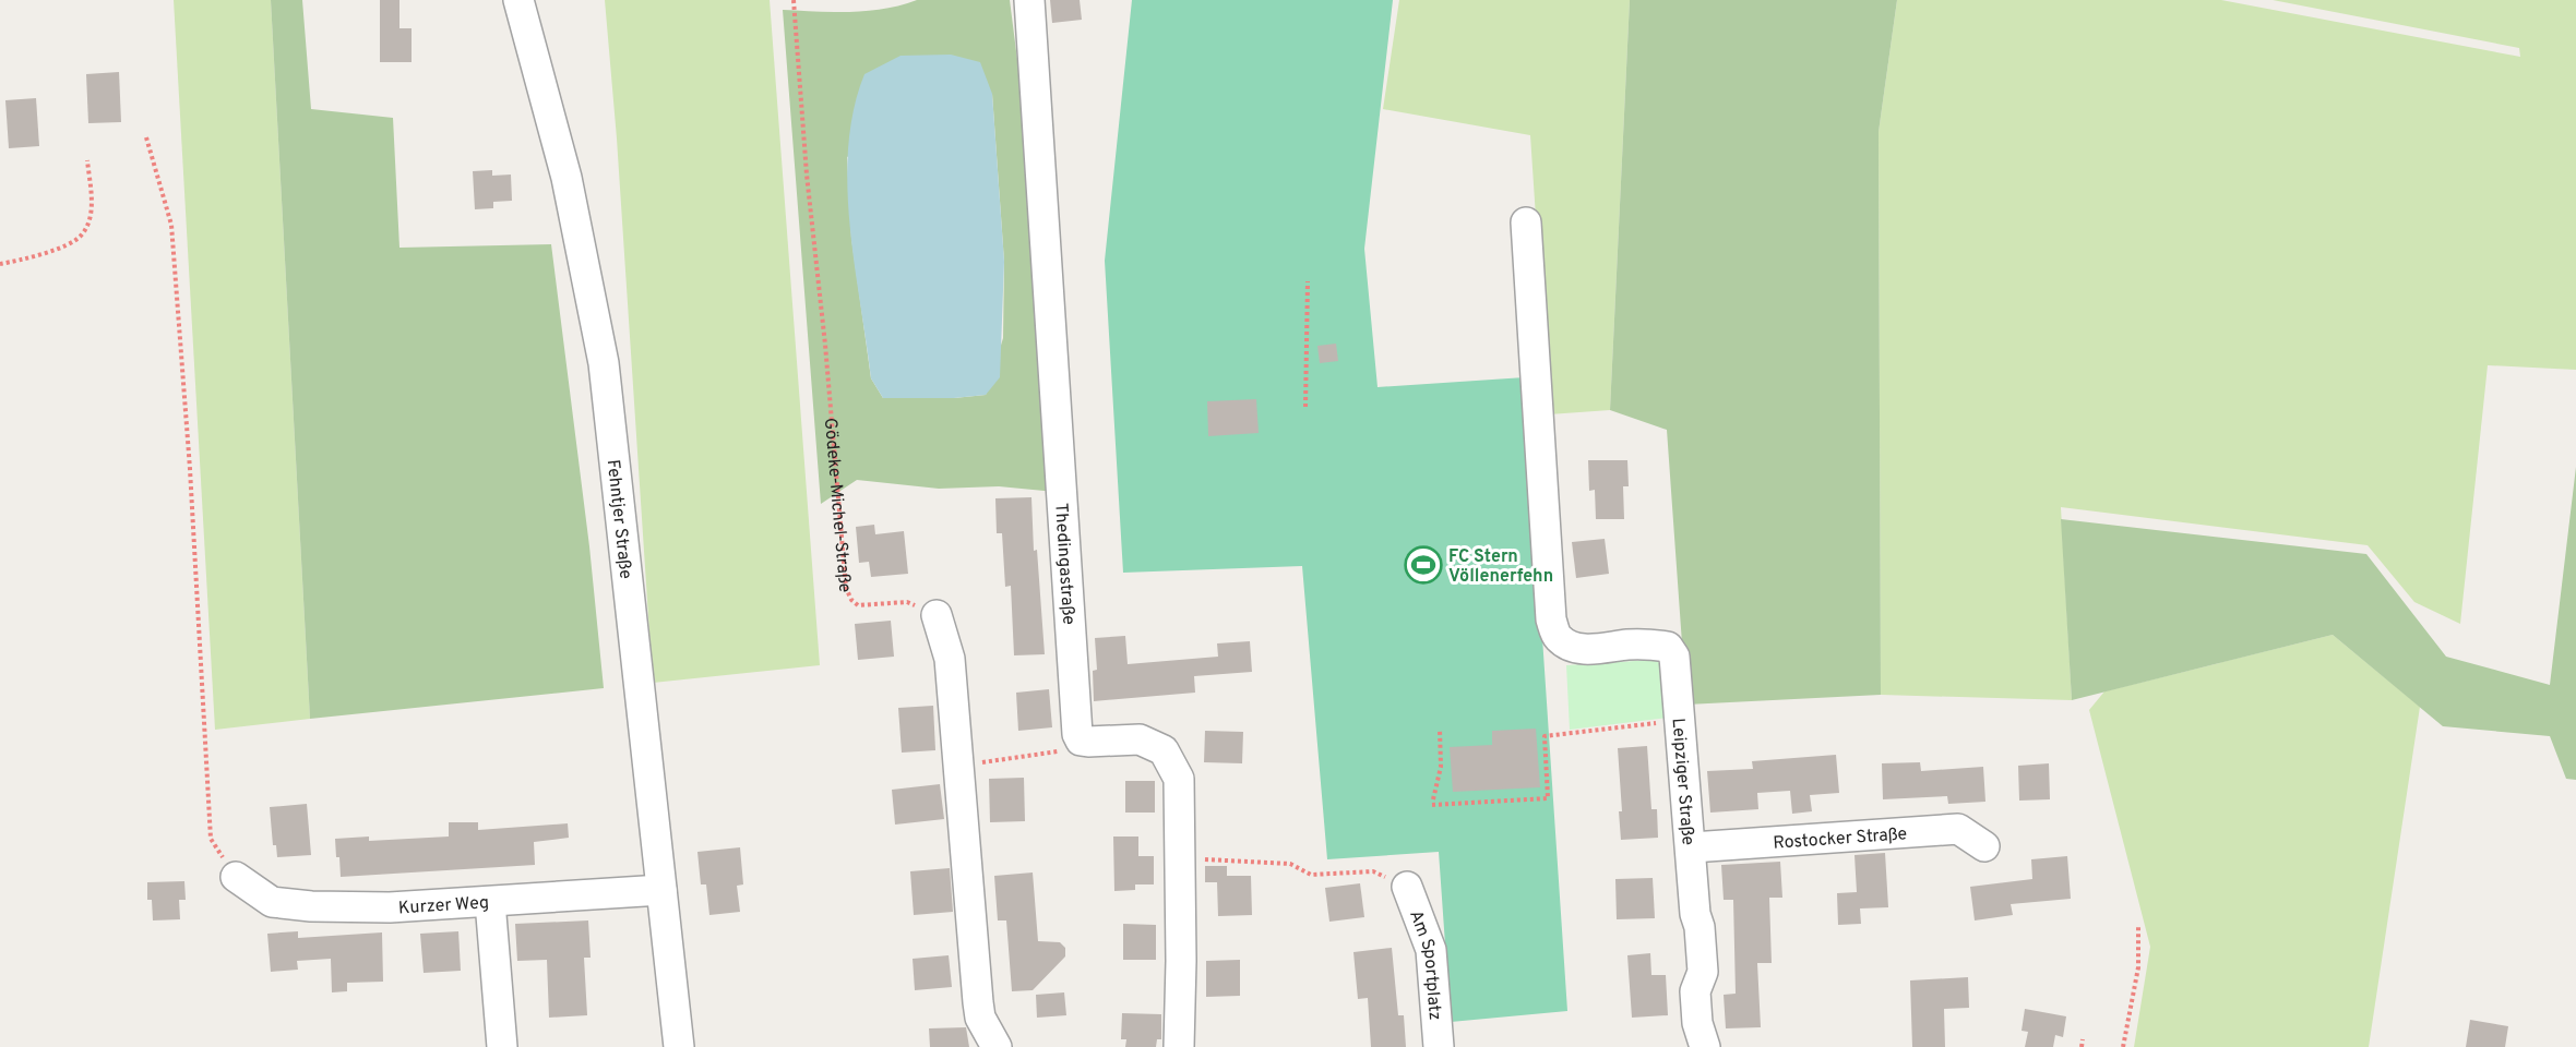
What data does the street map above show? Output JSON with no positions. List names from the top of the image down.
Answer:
{
  "streets": {
    "street": [
      "Fehntjer Straße",
      "Thedingastraße",
      "Leipziger Straße",
      "Rostocker Straße",
      "Kurzer Weg",
      "Am Sportplatz"
    ],
    "path": ["Gödeke-Michel-Straße"]
  },
  "crossings": [
    ["Fehntjer Straße", "Kurzer Weg"],
    ["Leipziger Straße", "Rostocker Straße"]
  ],
  "places": {
    "sports": ["FC Stern Völlenerfehn"]
  }
}
